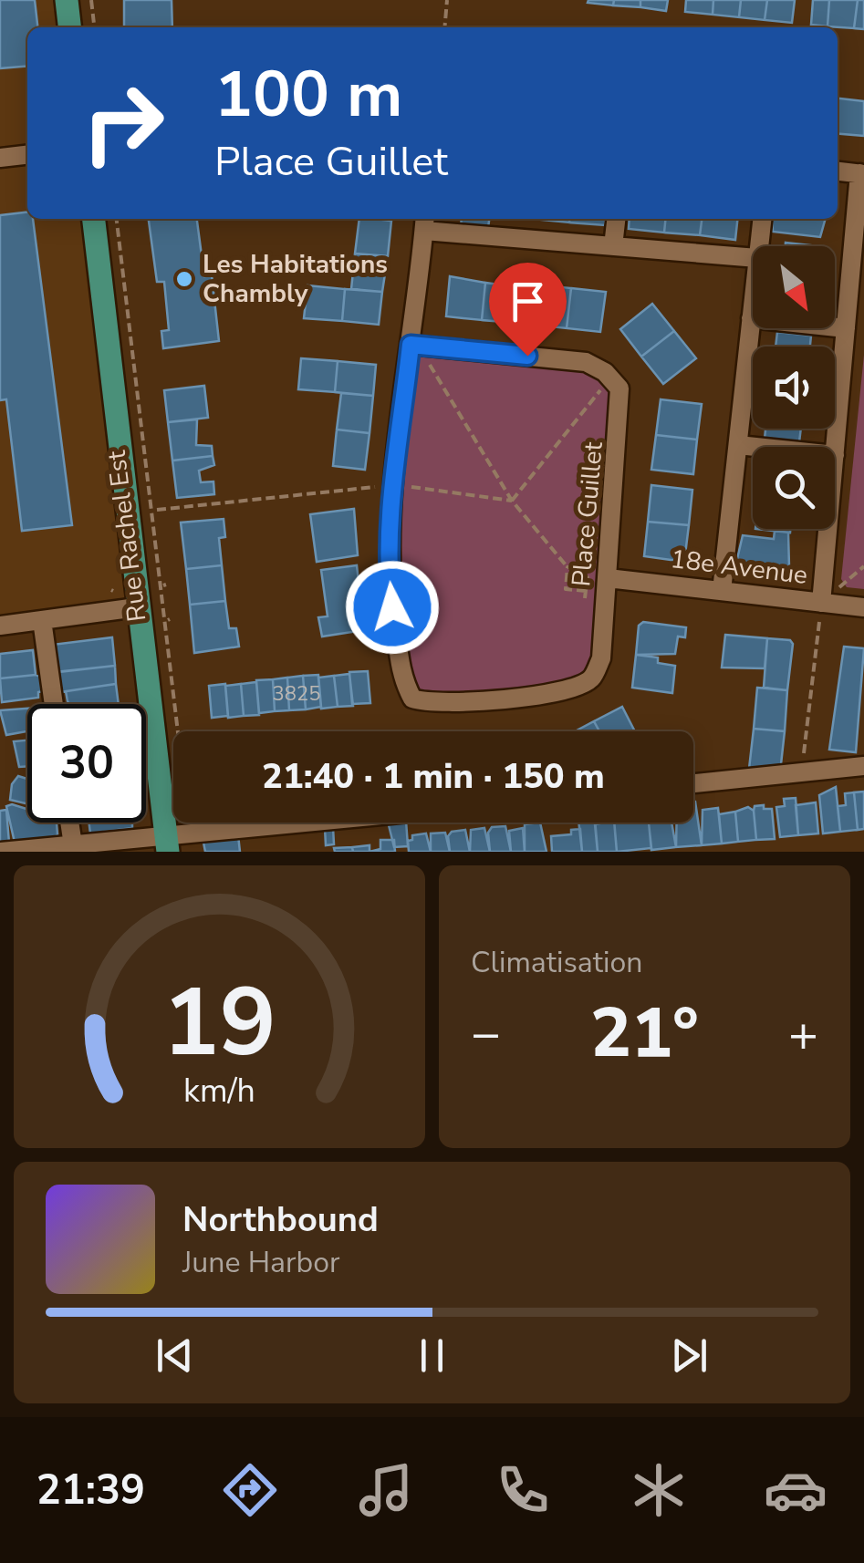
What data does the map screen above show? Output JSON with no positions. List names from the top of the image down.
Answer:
{
  "streets": {
    "main road": ["Rue Rachel Est"],
    "street": ["Place Guillet", "18e Avenue"]
  },
  "crossings": [
    ["Place Guillet", "18e Avenue"]
  ],
  "places": ["Les Habitations Chambly"],
  "house_numbers": ["3825"],
  "north": "bottom right",
  "page": {
    "turn": ["100 m", "Place Guillet"],
    "limit": "30",
    "trip": "21:40 · 1 min · 150 m",
    "tile": "Climatisation",
    "heat": ["−", "21°", "+"],
    "song": ["Northbound", "June Harbor"],
    "tabs": "21:39",
    "gauge": ["19", "km/h"]
  }
}
